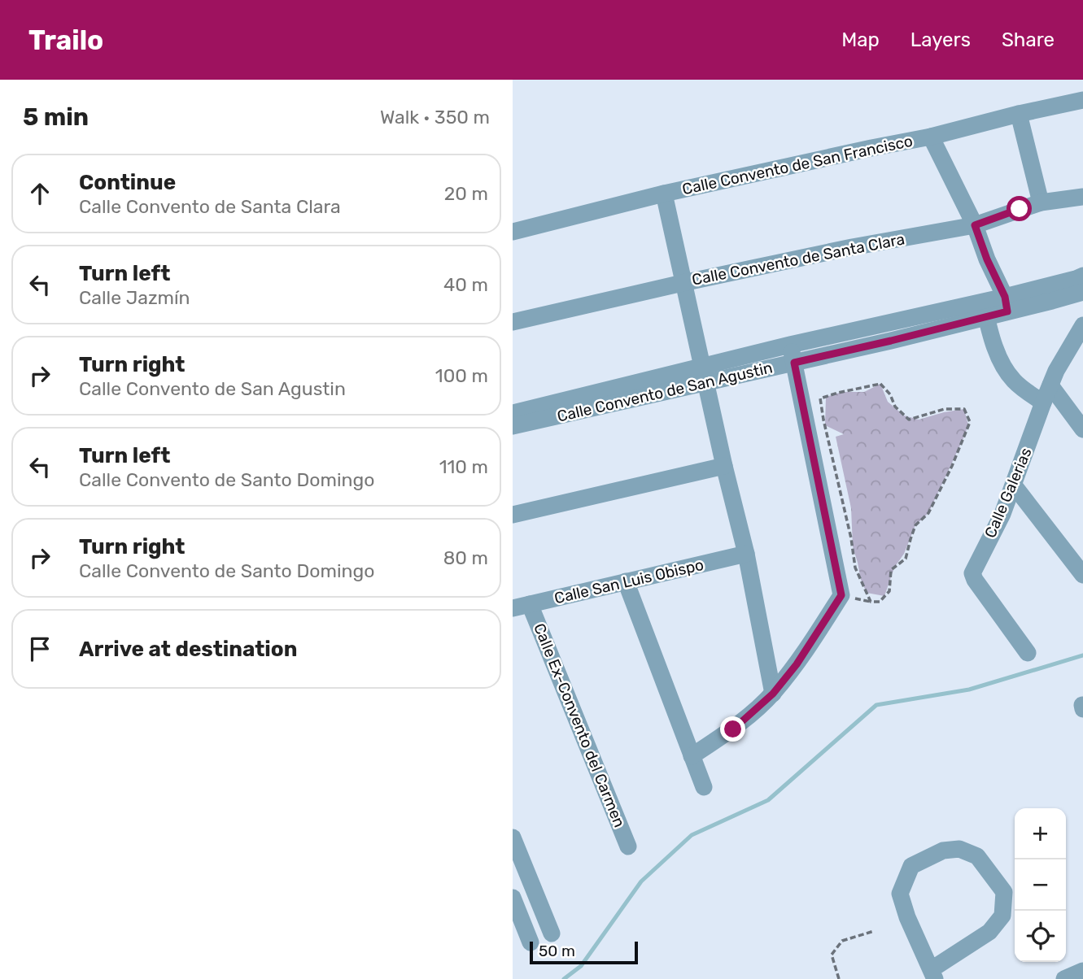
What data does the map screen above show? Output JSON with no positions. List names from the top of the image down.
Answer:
{
  "streets": {
    "street": [
      "Calle Convento de San Francisco",
      "Calle Convento de Santa Clara",
      "Calle Convento de San Agustin",
      "Calle Galerias",
      "Calle San Luis Obispo",
      "Calle Ex-Convento del Carmen"
    ]
  },
  "crossings": [
    ["Calle San Luis Obispo", "Calle Ex-Convento del Carmen"]
  ],
  "scale_bar": "50 m",
  "page": {
    "header": "Trailo",
    "nav": ["Map", "Layers", "Share"],
    "heading": ["5 min", "Walk · 350 m"],
    "list": [
      ["Continue", "Calle Convento de Santa Clara", "20 m"],
      ["Turn left", "Calle Jazmín", "40 m"],
      ["Turn right", "Calle Convento de San Agustin", "100 m"],
      ["Turn left", "Calle Convento de Santo Domingo", "110 m"],
      ["Turn right", "Calle Convento de Santo Domingo", "80 m"],
      "Arrive at destination"
    ],
    "map_buttons": ["+", "−"],
    "scale": "50 m"
  }
}
